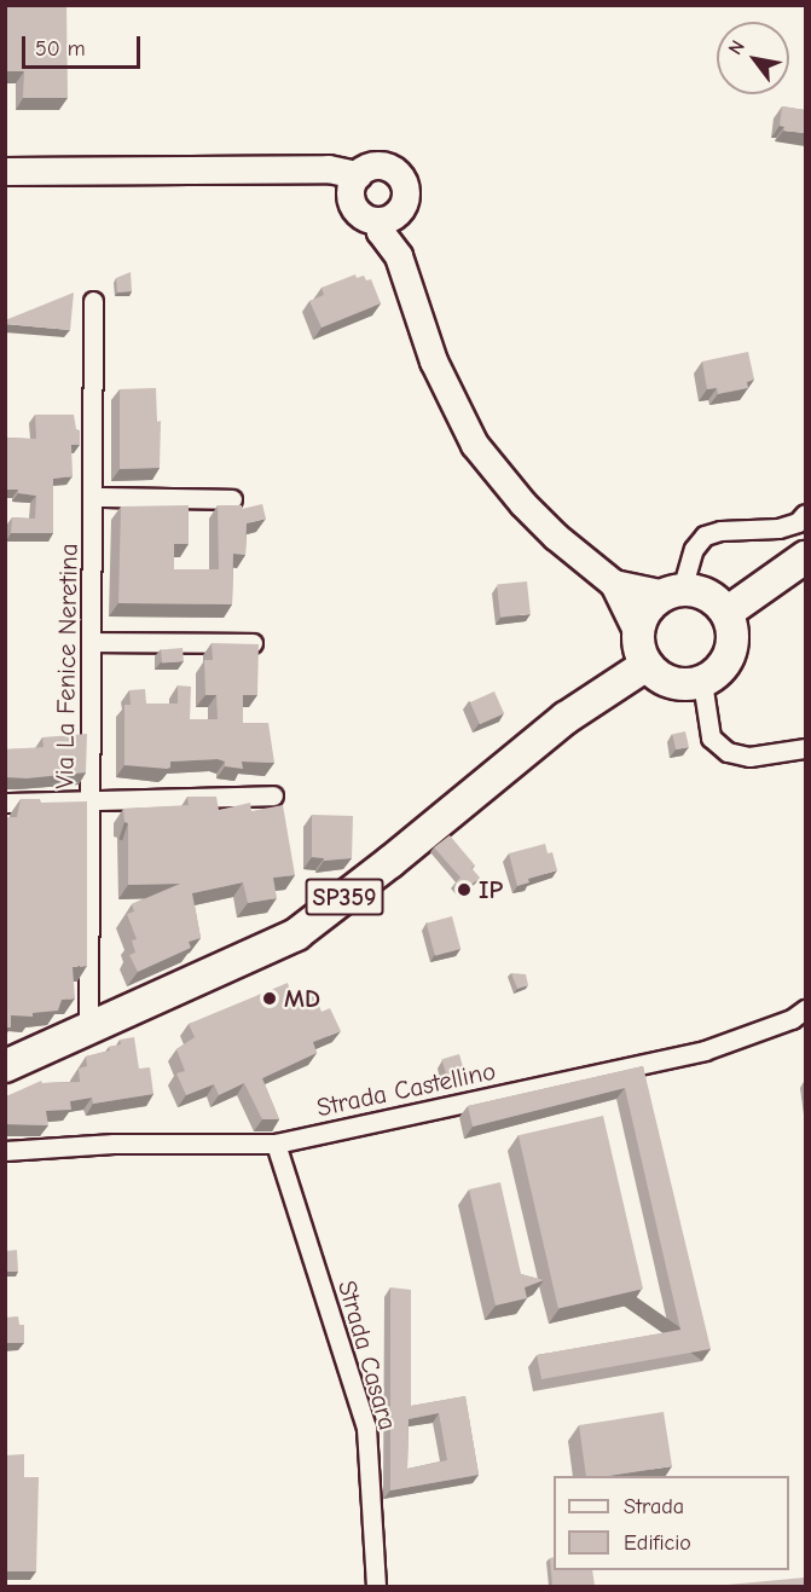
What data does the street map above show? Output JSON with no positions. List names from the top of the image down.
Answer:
{
  "streets": {
    "main road": ["SP359"],
    "street": ["Via La Fenice Neretina", "Strada Castellino", "Strada Casara"]
  },
  "crossings": [
    ["Via La Fenice Neretina", "SP359"],
    ["Strada Castellino", "Strada Casara"]
  ],
  "places": ["IP", "MD"],
  "legend": ["Strada", "Edificio"],
  "scale_bar": "50 m",
  "north": "top left"
}
